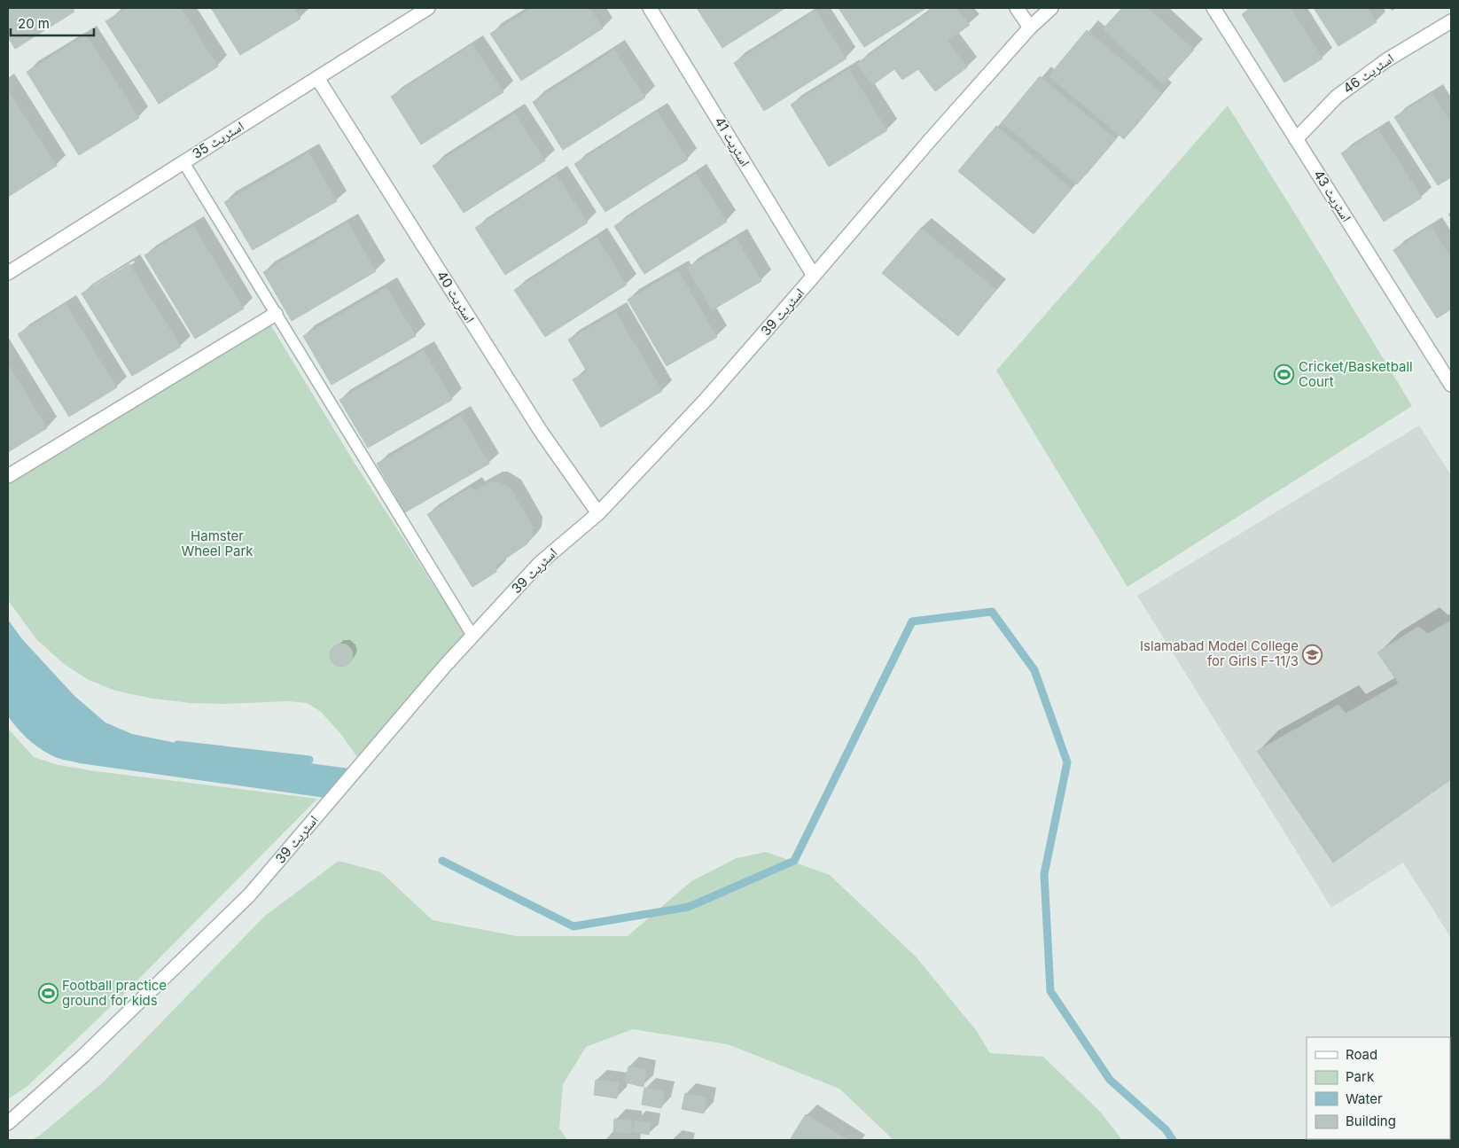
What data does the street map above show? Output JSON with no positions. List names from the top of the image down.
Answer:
{
  "streets": {
    "street": [
      "اسٹریٹ 46",
      "اسٹریٹ 35",
      "اسٹریٹ 41",
      "اسٹریٹ 43",
      "اسٹریٹ 40",
      "اسٹریٹ 39"
    ]
  },
  "crossings": [
    ["اسٹریٹ 46", "اسٹریٹ 43"],
    ["اسٹریٹ 35", "اسٹریٹ 40"],
    ["اسٹریٹ 41", "اسٹریٹ 39"],
    ["اسٹریٹ 40", "اسٹریٹ 39"]
  ],
  "parks": ["Hamster Wheel Park"],
  "places": {
    "sports": ["Cricket/Basketball Court", "Football practice ground for kids"],
    "school or university": ["Islamabad Model College for Girls F-11/3"]
  },
  "legend": [
    "Road",
    "Park",
    "Water",
    "Building"
  ],
  "scale_bar": "20 m"
}
